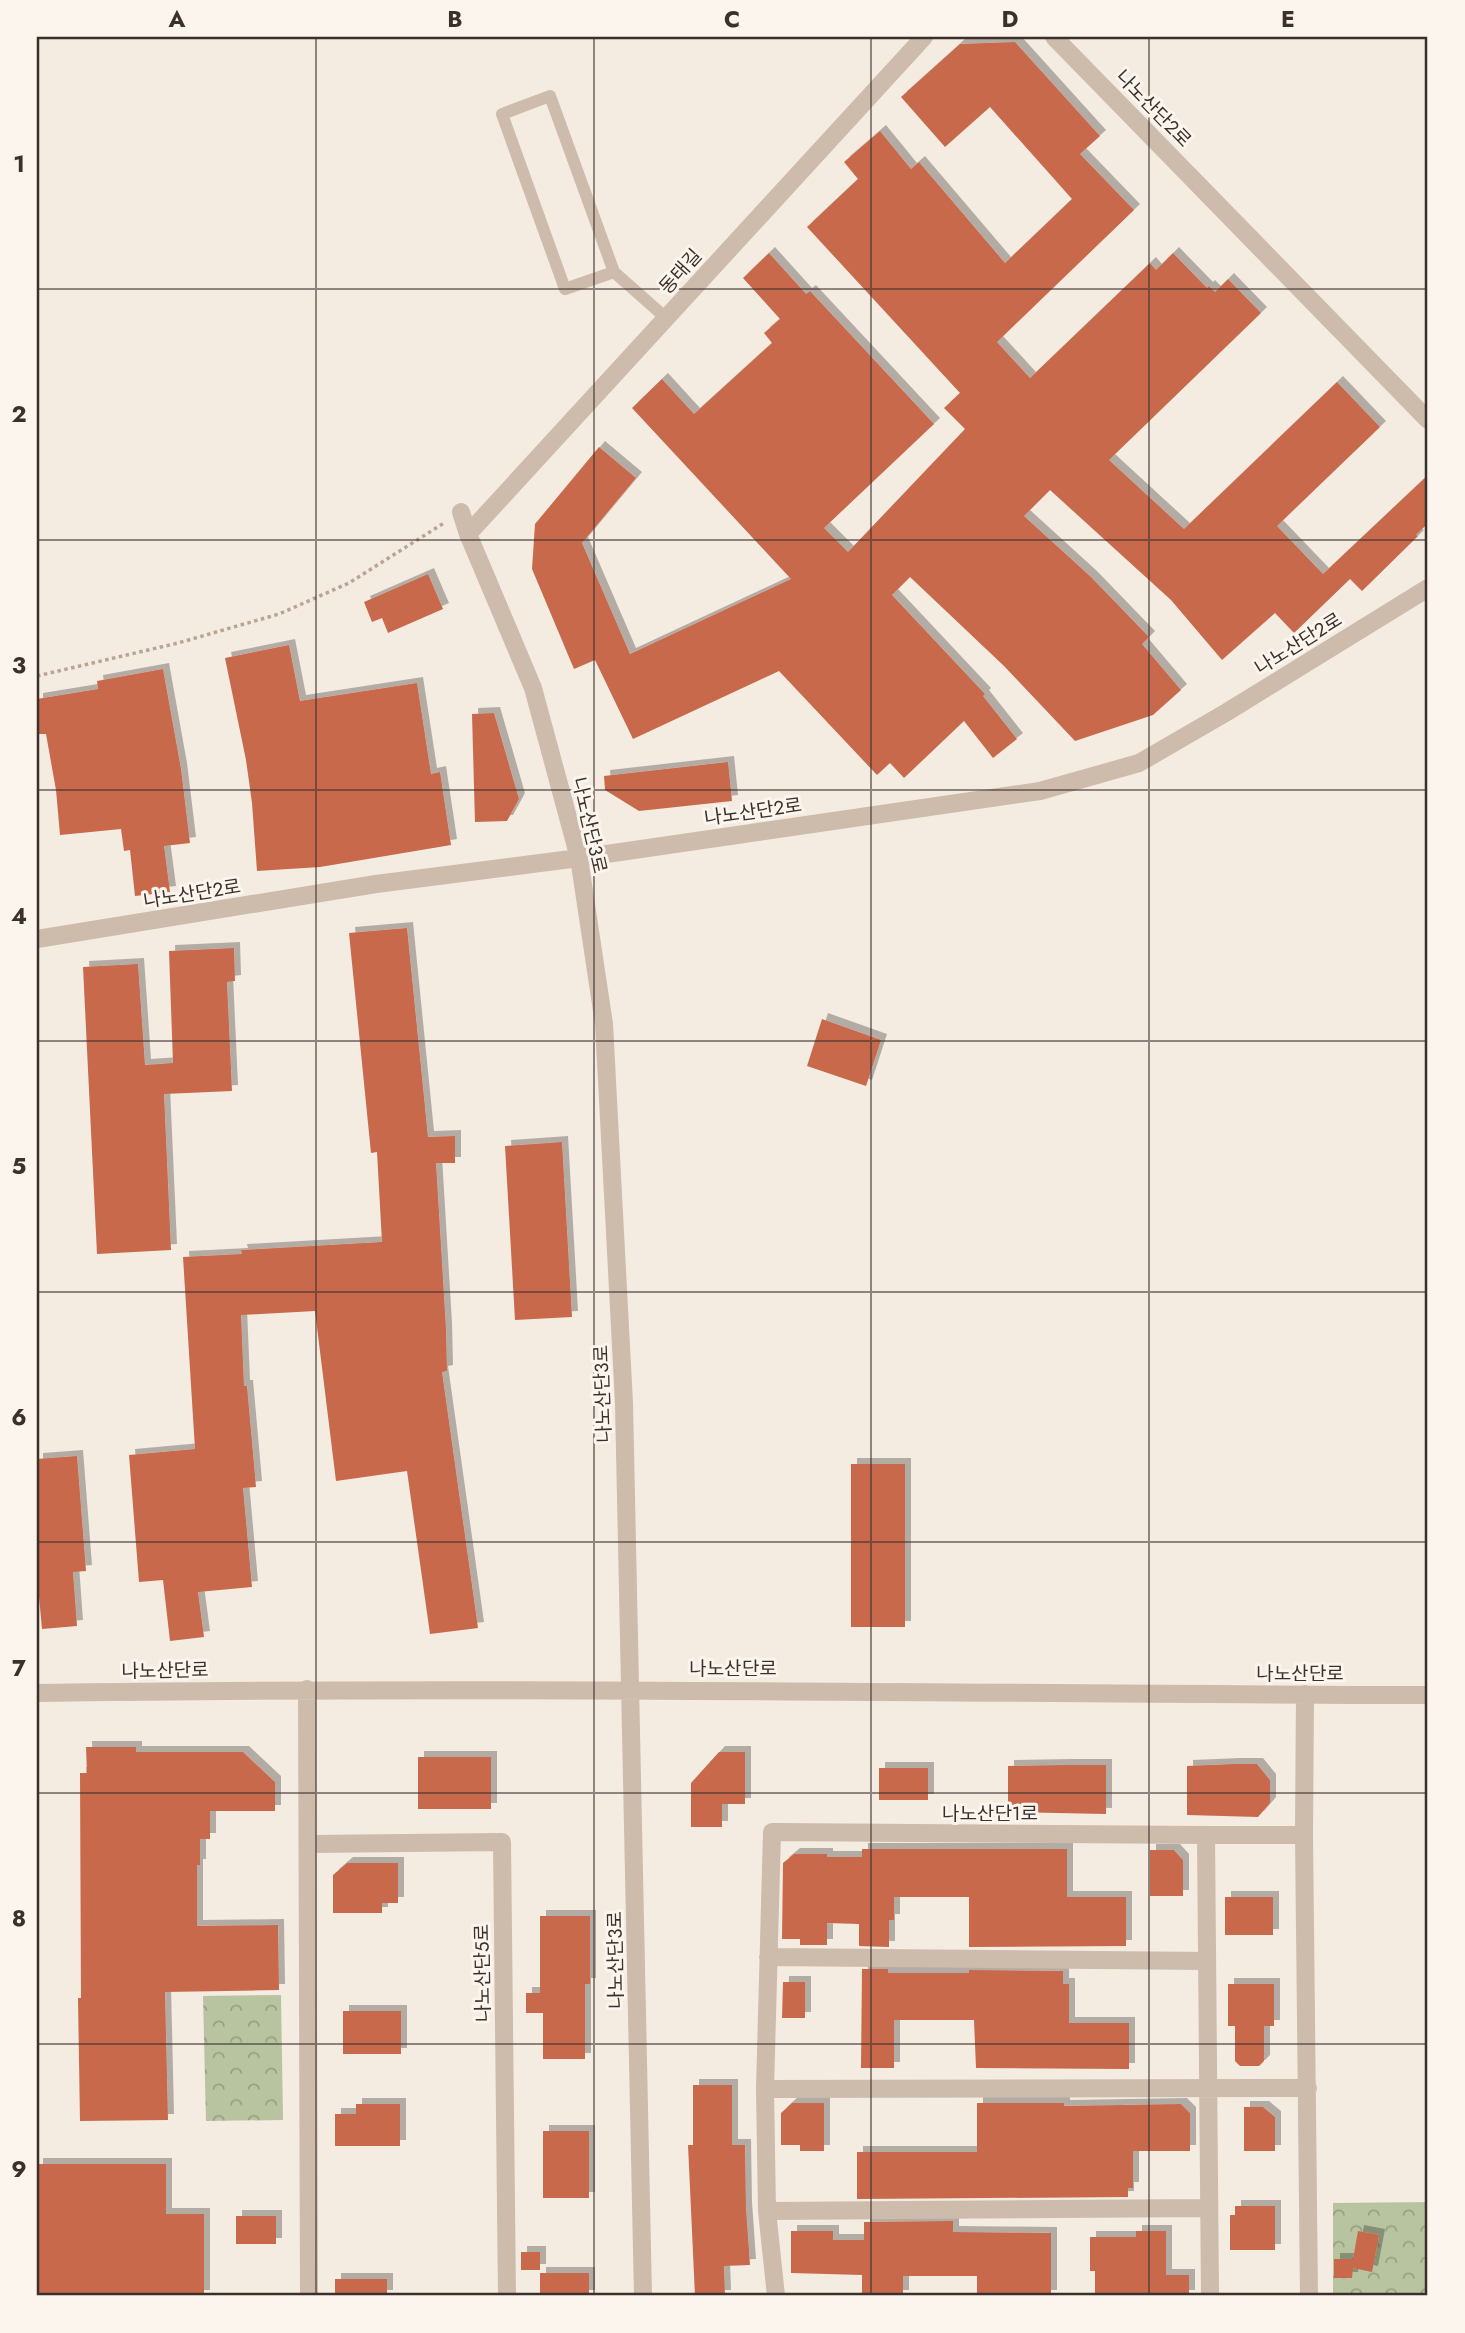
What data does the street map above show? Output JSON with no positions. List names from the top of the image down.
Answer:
{
  "streets": {
    "street": [
      "나노산단2로",
      "동태길",
      "나노산단3로",
      "나노산단로",
      "나노산단1로",
      "나노산단5로"
    ]
  },
  "crossings": [
    ["나노산단2로", "나노산단3로"],
    ["동태길", "나노산단3로"],
    ["나노산단3로", "나노산단로"]
  ],
  "grid": {
    "columns": [
      "A",
      "B",
      "C",
      "D",
      "E"
    ],
    "rows": [
      "1",
      "2",
      "3",
      "4",
      "5",
      "6",
      "7",
      "8",
      "9"
    ]
  }
}
